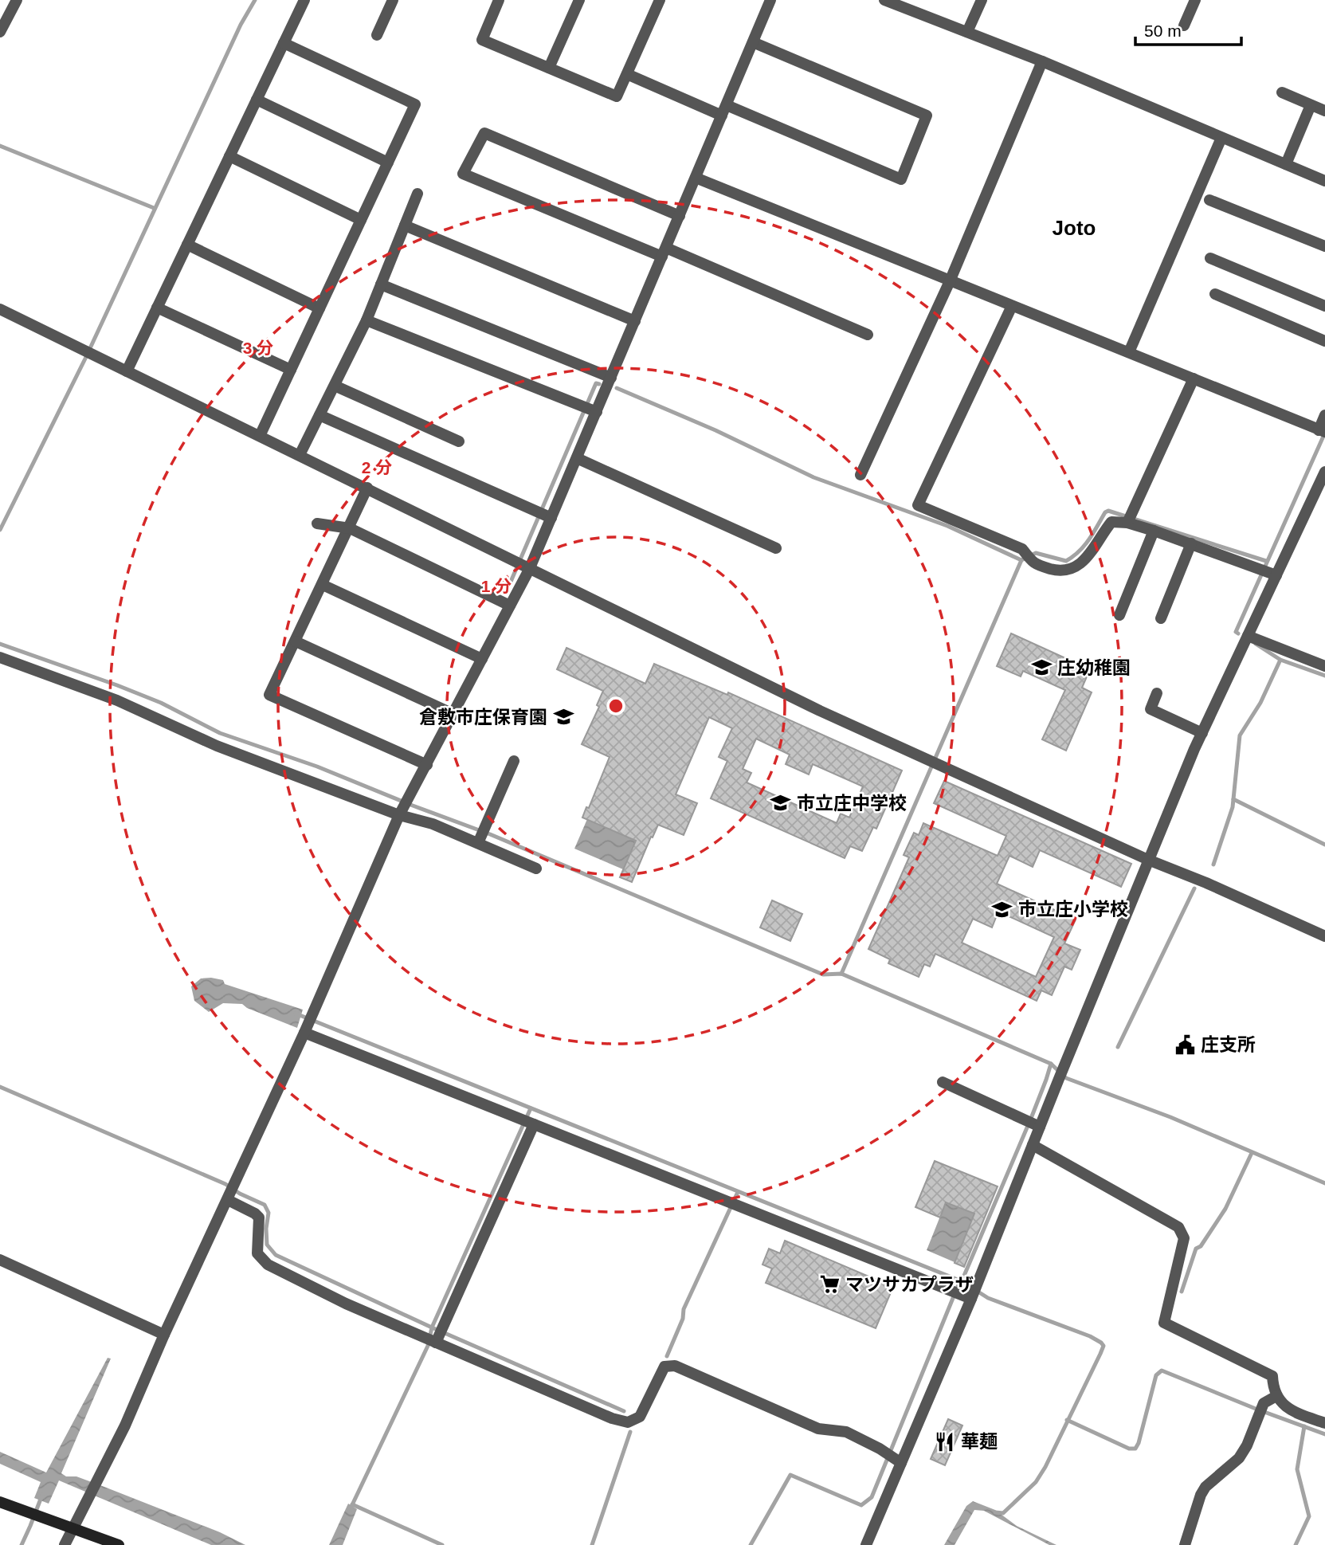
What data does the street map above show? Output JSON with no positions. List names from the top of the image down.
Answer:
{
  "districts": ["Joto"],
  "places": {
    "school or university": [
      "庄幼稚園",
      "倉敷市庄保育園",
      "市立庄中学校",
      "市立庄小学校"
    ],
    "public building": ["庄支所"],
    "supermarket": ["マツサカプラザ"],
    "restaurant": ["華麺"]
  },
  "scale_bar": "50 m",
  "rings": ["3 分", "2 分", "1 分"]
}
